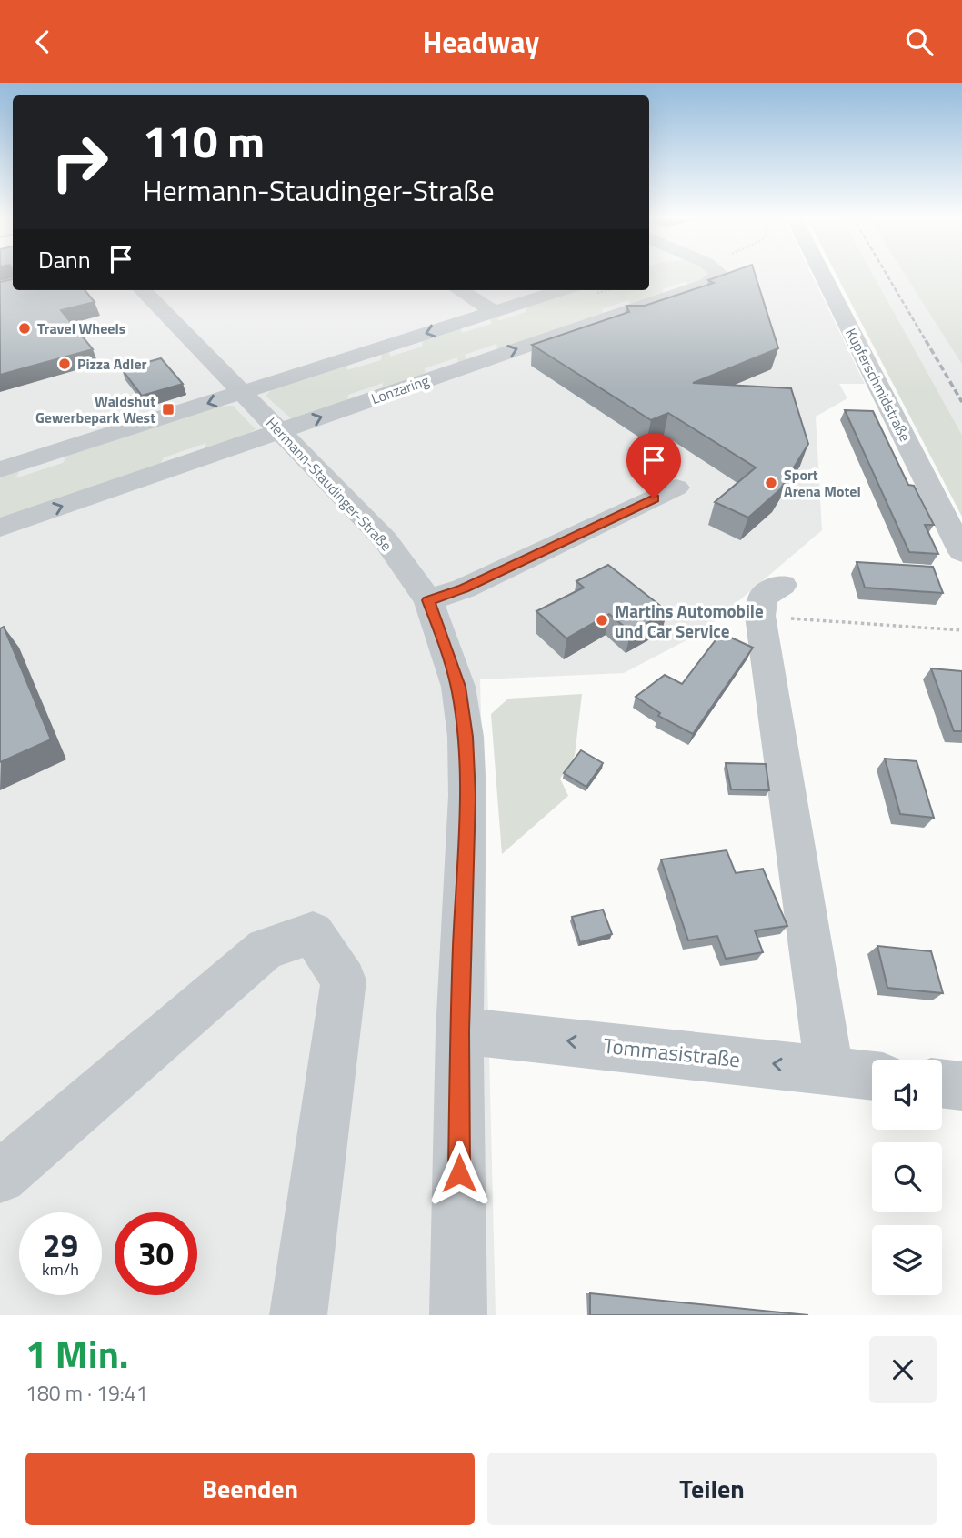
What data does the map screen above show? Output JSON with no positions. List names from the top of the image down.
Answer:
{
  "streets": {
    "street": [
      "Kupferschmidstraße",
      "Lonzaring",
      "Hermann-Staudinger-Straße",
      "Tommasistraße"
    ]
  },
  "crossings": [
    ["Lonzaring", "Hermann-Staudinger-Straße"]
  ],
  "one_way": ["Tommasistraße"],
  "places": {
    "other": [
      "Travel Wheels",
      "Pizza Adler",
      "Sport Arena Motel",
      "Martins Automobile und Car Service"
    ],
    "transit": ["Waldshut Gewerbepark West"]
  },
  "page": {
    "header": "Headway",
    "turn": ["110 m", "Hermann-Staudinger-Straße"],
    "then": "Dann",
    "speed": "29 km/h",
    "limit": "30",
    "heading": ["1 Min.", "180 m · 19:41"],
    "buttons": ["Beenden", "Teilen"]
  }
}
